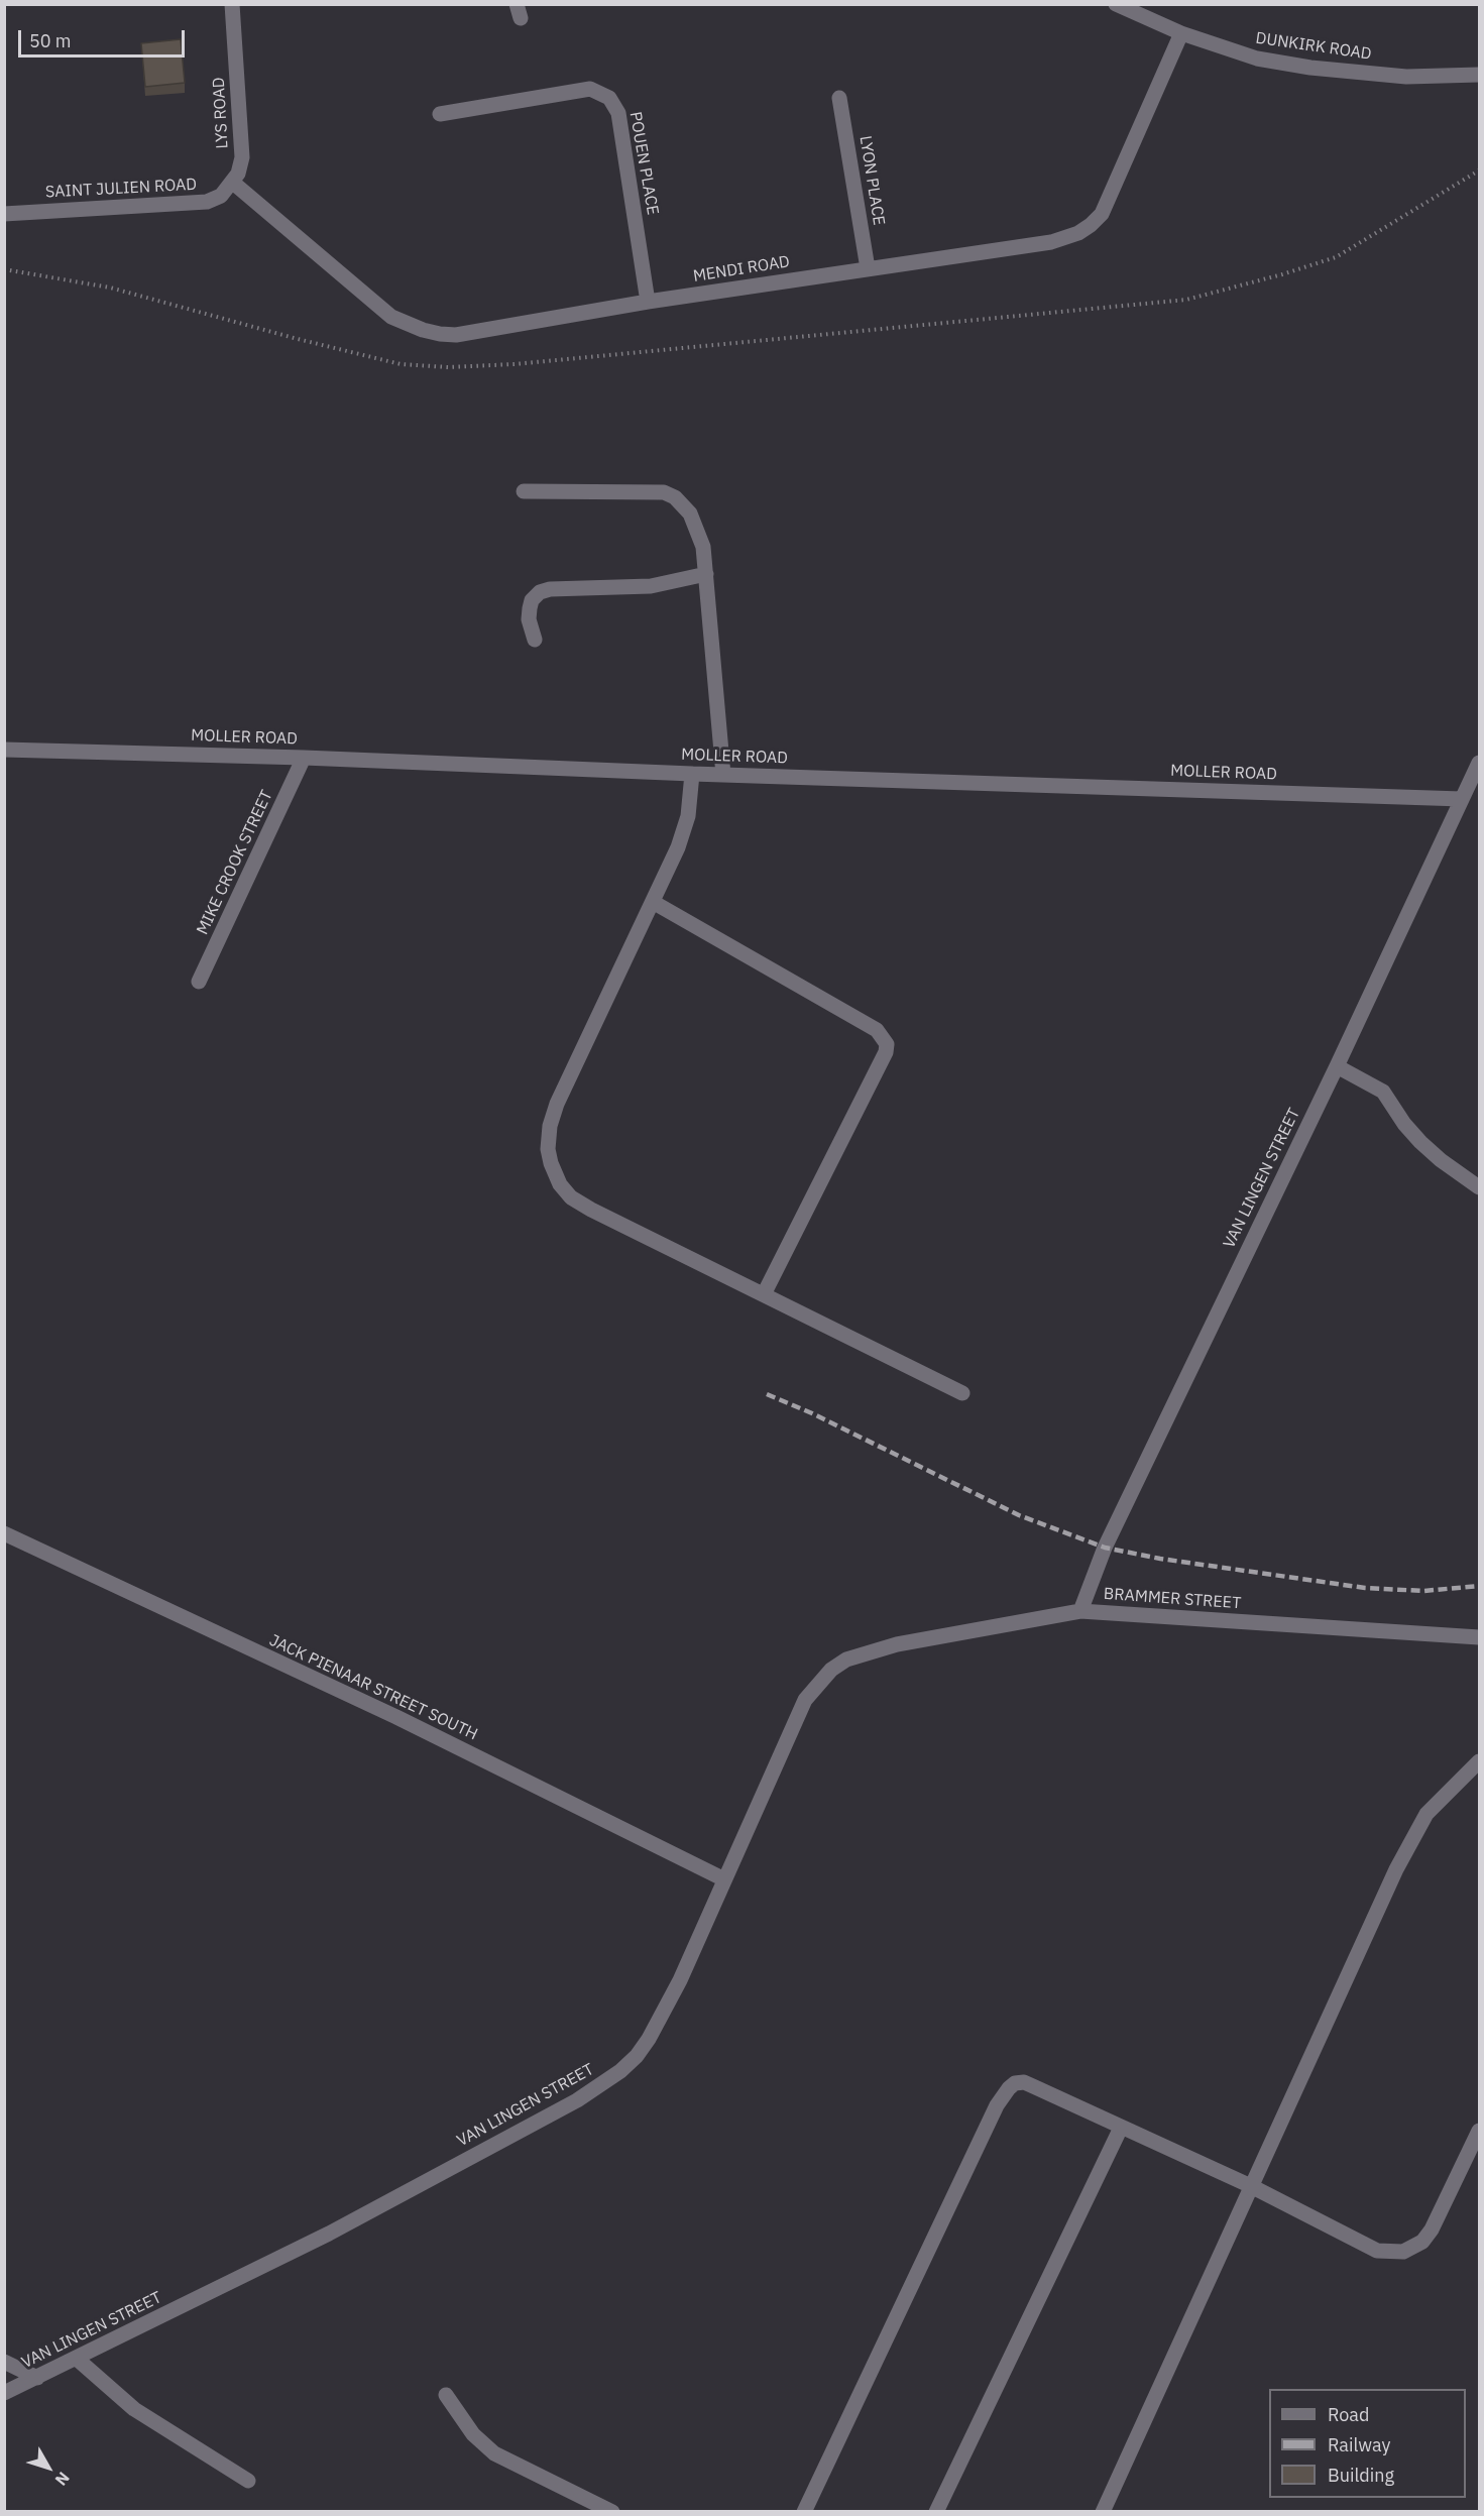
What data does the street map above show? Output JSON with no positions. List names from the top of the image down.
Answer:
{
  "streets": {
    "street": [
      "DUNKIRK ROAD",
      "LYS ROAD",
      "POUEN PLACE",
      "LYON PLACE",
      "SAINT JULIEN ROAD",
      "MENDI ROAD",
      "MOLLER ROAD",
      "MIKE CROOK STREET",
      "VAN LINGEN STREET",
      "BRAMMER STREET",
      "JACK PIENAAR STREET SOUTH"
    ]
  },
  "crossings": [
    ["DUNKIRK ROAD", "MENDI ROAD"],
    ["LYS ROAD", "SAINT JULIEN ROAD"],
    ["LYS ROAD", "MENDI ROAD"],
    ["POUEN PLACE", "MENDI ROAD"],
    ["LYON PLACE", "MENDI ROAD"],
    ["SAINT JULIEN ROAD", "MENDI ROAD"],
    ["MOLLER ROAD", "MIKE CROOK STREET"],
    ["MOLLER ROAD", "VAN LINGEN STREET"],
    ["VAN LINGEN STREET", "BRAMMER STREET"],
    ["VAN LINGEN STREET", "JACK PIENAAR STREET SOUTH"]
  ],
  "legend": ["Road", "Railway", "Building"],
  "scale_bar": "50 m",
  "north": "bottom right"
}
